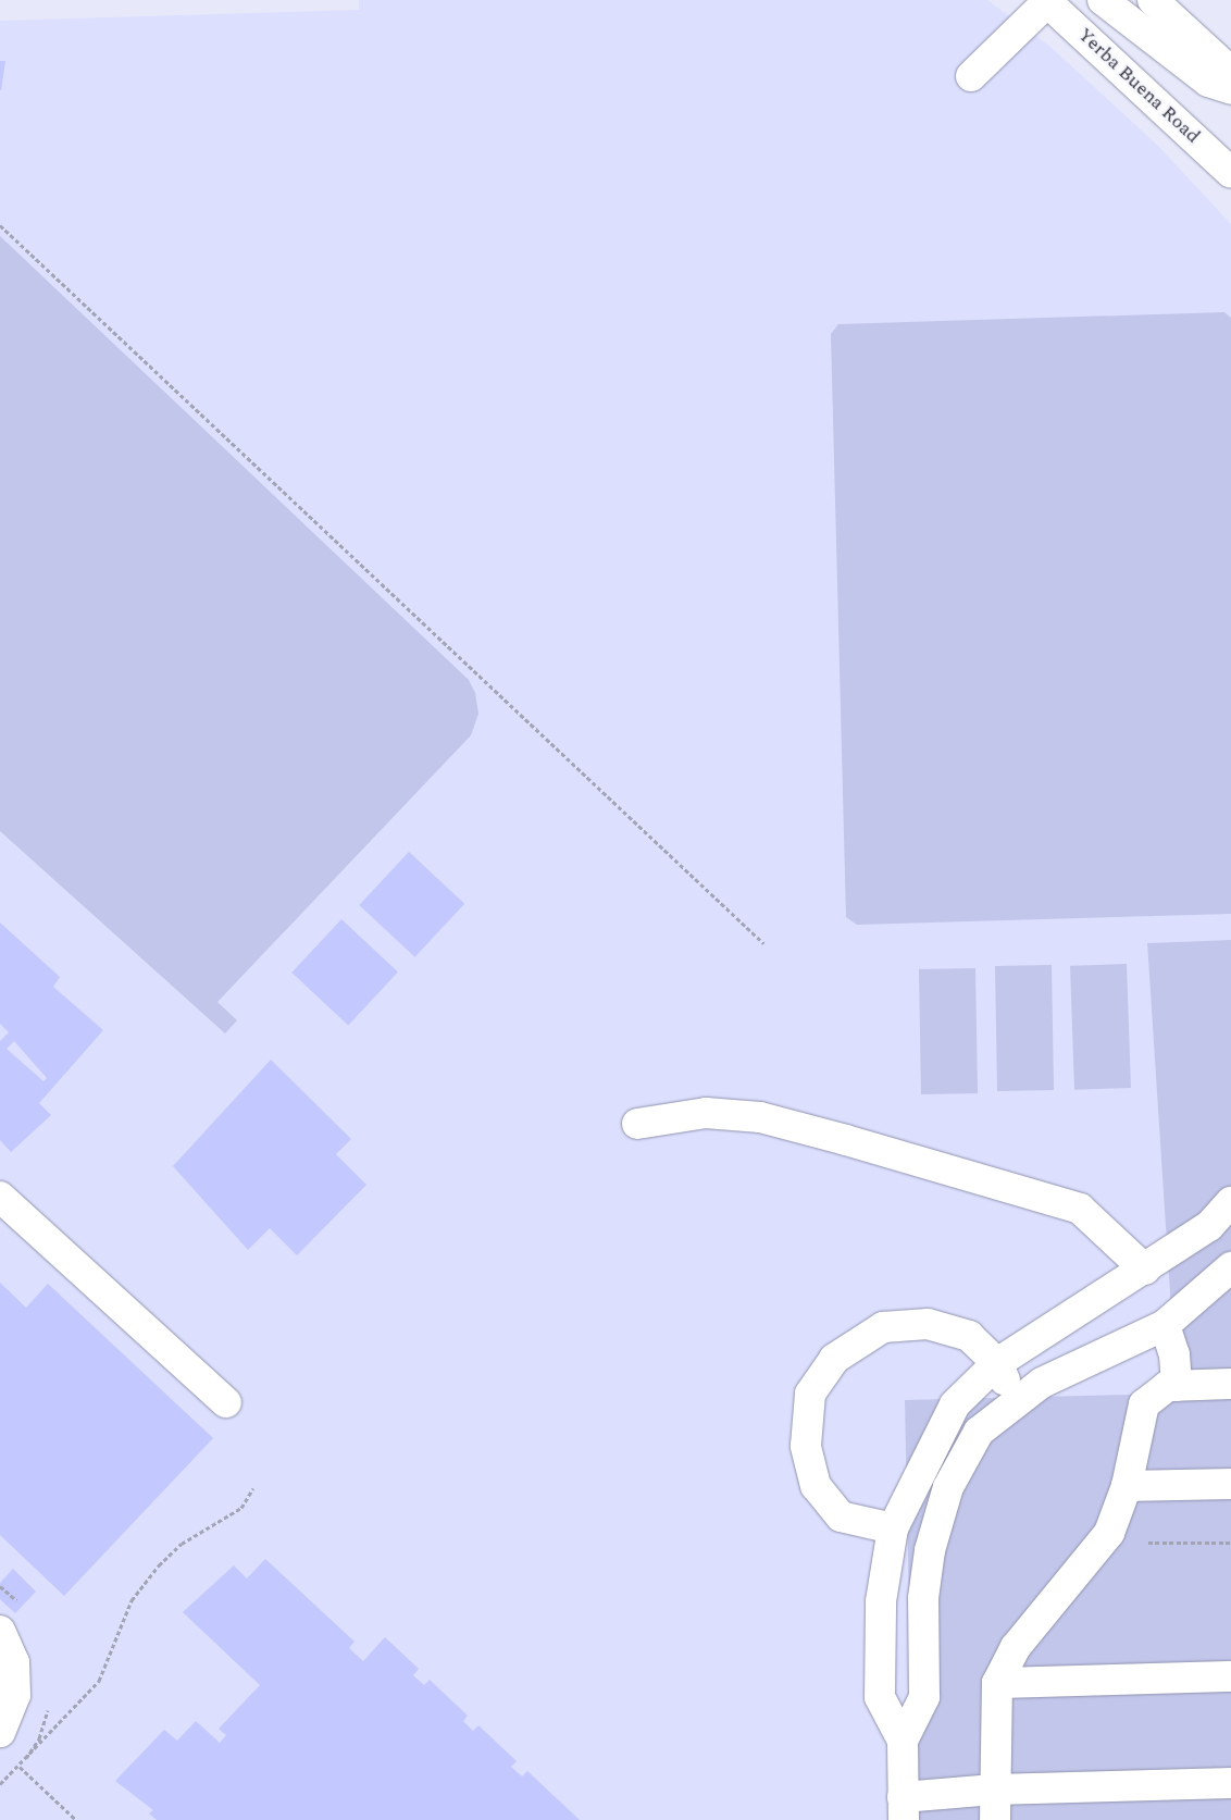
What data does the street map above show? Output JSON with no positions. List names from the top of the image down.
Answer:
{
  "streets": {
    "street": ["Yerba Buena Road"]
  }
}
